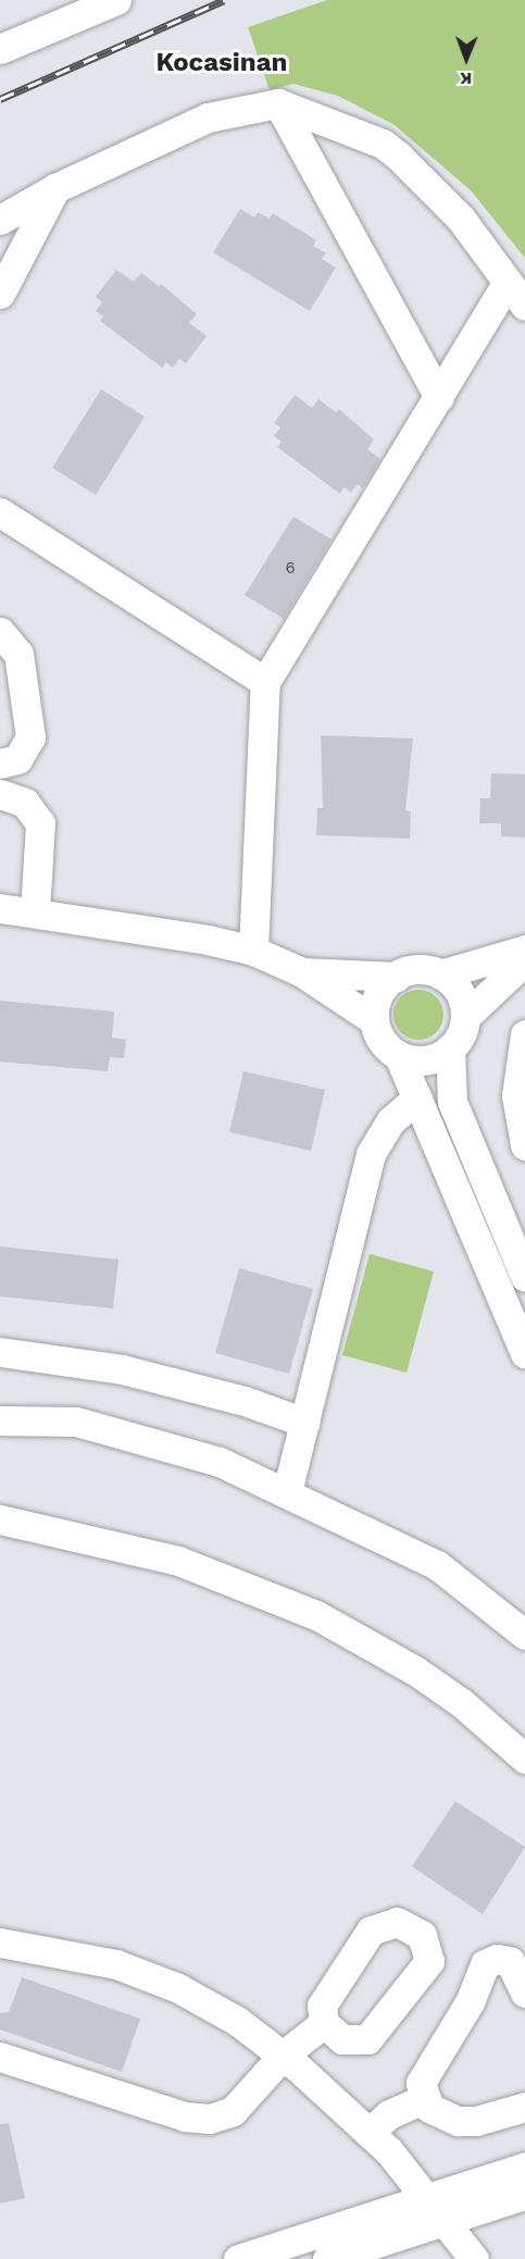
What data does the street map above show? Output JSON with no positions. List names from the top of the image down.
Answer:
{
  "districts": ["Kocasinan"],
  "house_numbers": ["6"],
  "north": "bottom"
}
